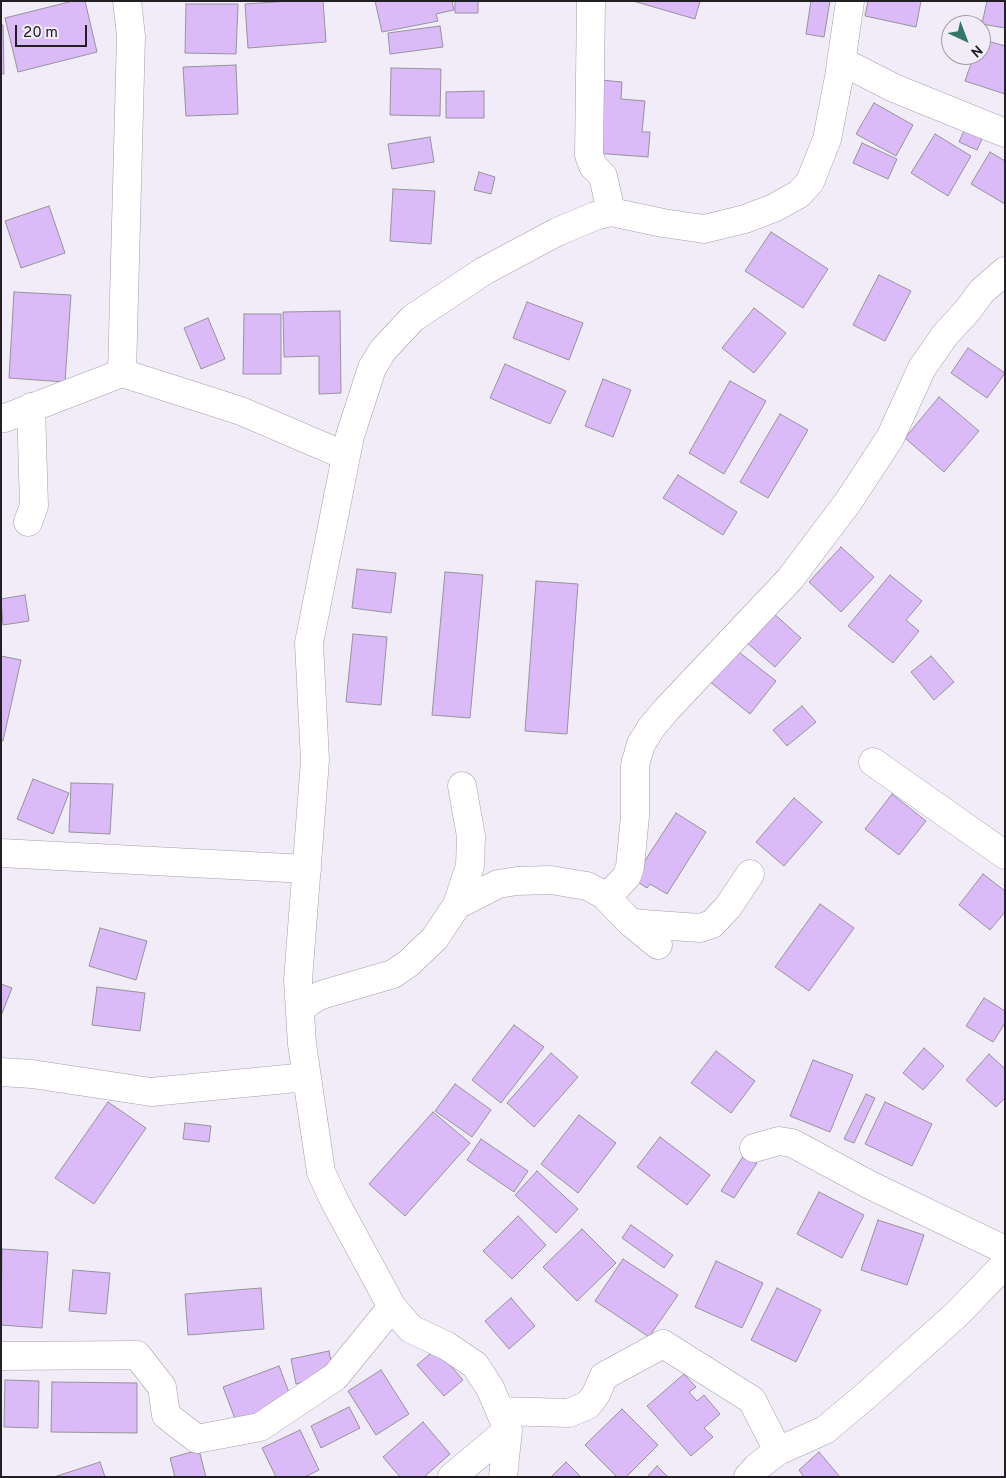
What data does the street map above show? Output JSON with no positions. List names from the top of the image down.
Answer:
{
  "scale_bar": "20 m",
  "north": "bottom right"
}
